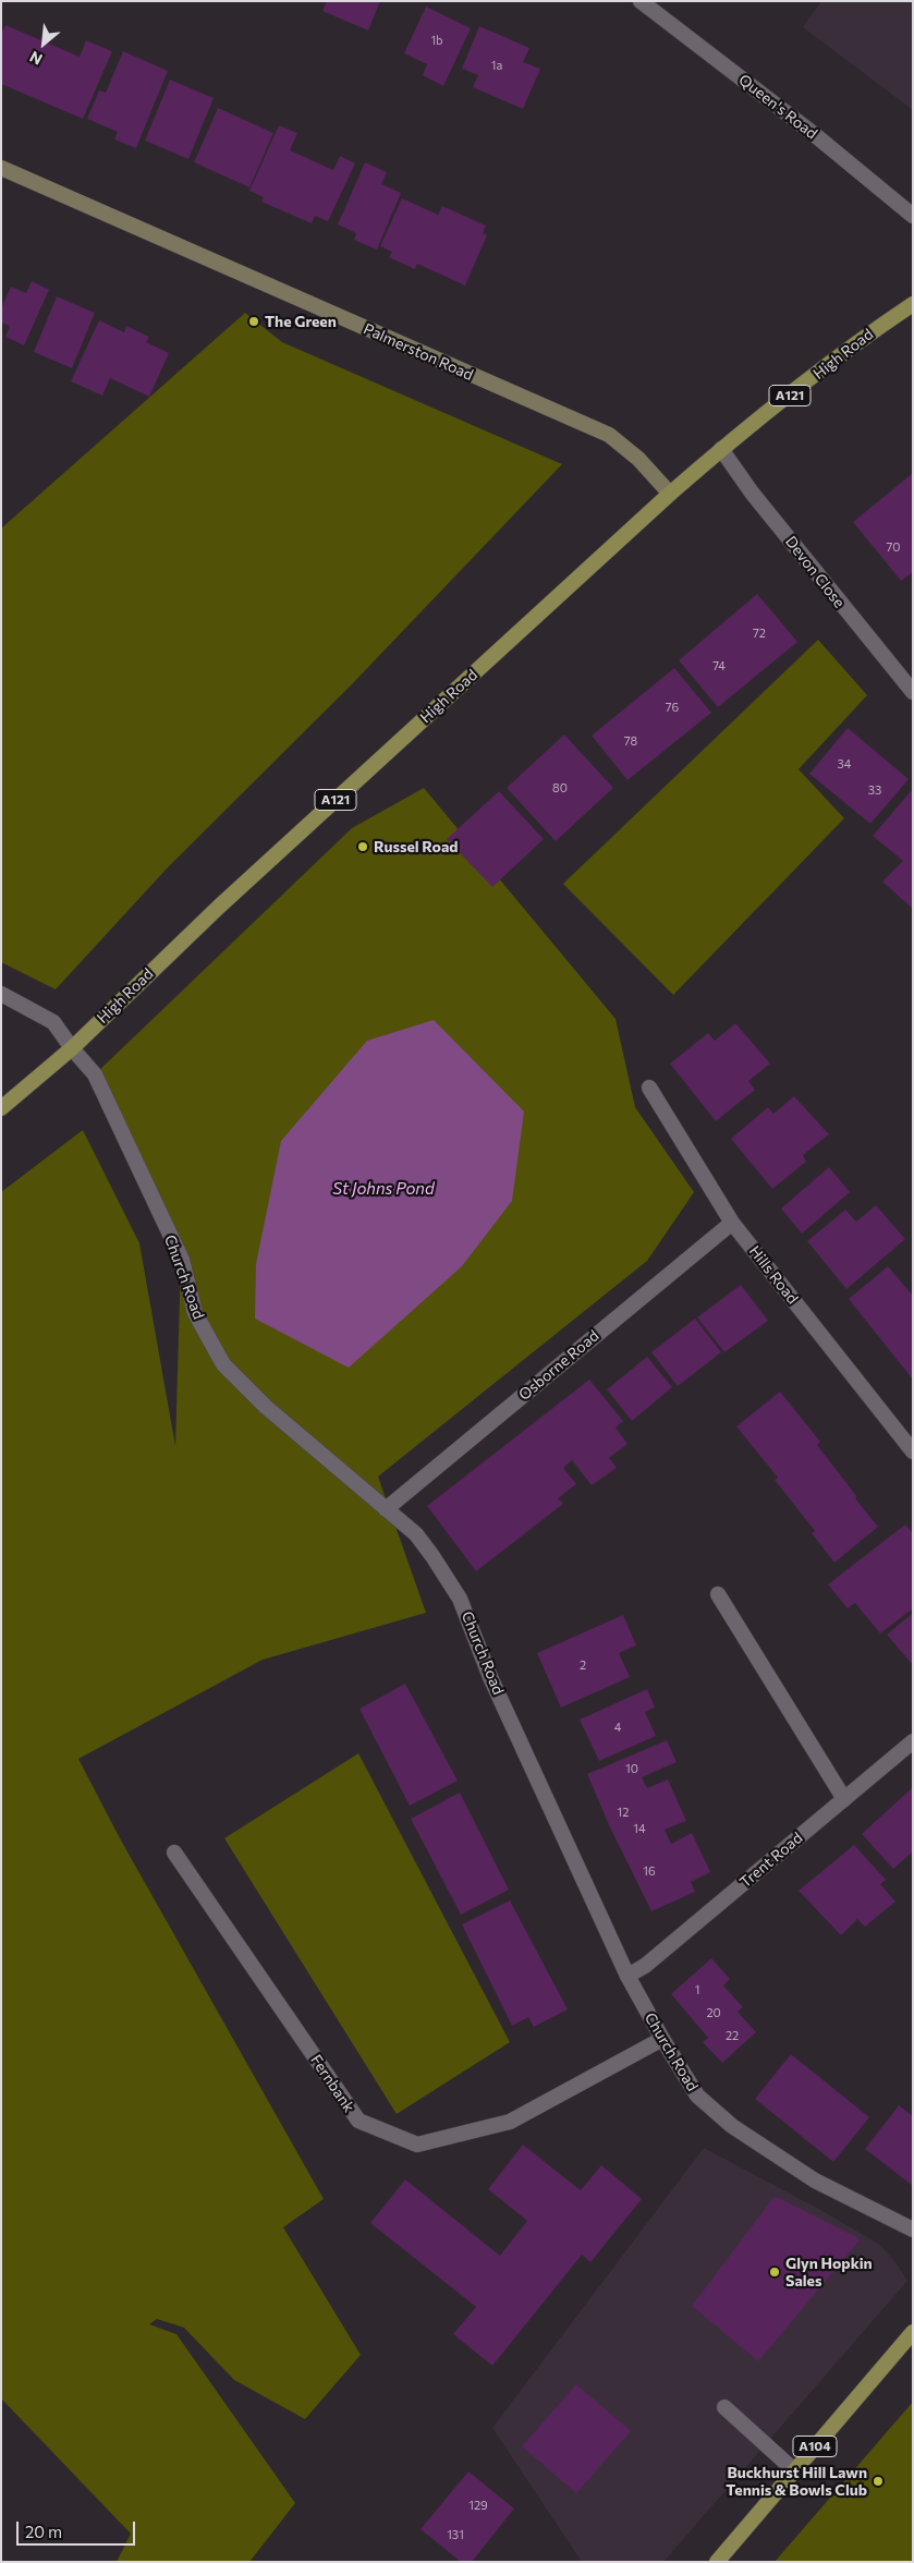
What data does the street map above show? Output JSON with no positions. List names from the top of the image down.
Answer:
{
  "streets": {
    "main road": [
      "Palmerston Road",
      "High Road",
      "A121",
      "A104"
    ],
    "street": [
      "Queen's Road",
      "Devon Close",
      "Hills Road",
      "Church Road",
      "Osborne Road",
      "Trent Road",
      "Fernbank"
    ]
  },
  "crossings": [
    ["Palmerston Road", "High Road"],
    ["High Road", "Devon Close"],
    ["High Road", "Church Road"],
    ["Hills Road", "Osborne Road"],
    ["Church Road", "Osborne Road"],
    ["Church Road", "Trent Road"],
    ["Church Road", "Fernbank"]
  ],
  "water": ["St Johns Pond"],
  "places": [
    "The Green",
    "Russel Road",
    "Glyn Hopkin Sales",
    "Buckhurst Hill Lawn Tennis & Bowls Club"
  ],
  "house_numbers": [
    "1b",
    "1a",
    "70",
    "72",
    "74",
    "76",
    "78",
    "34",
    "80",
    "33",
    "2",
    "4",
    "10",
    "12",
    "14",
    "16",
    "1",
    "20",
    "22",
    "129",
    "131"
  ],
  "scale_bar": "20 m",
  "north": "bottom left"
}
